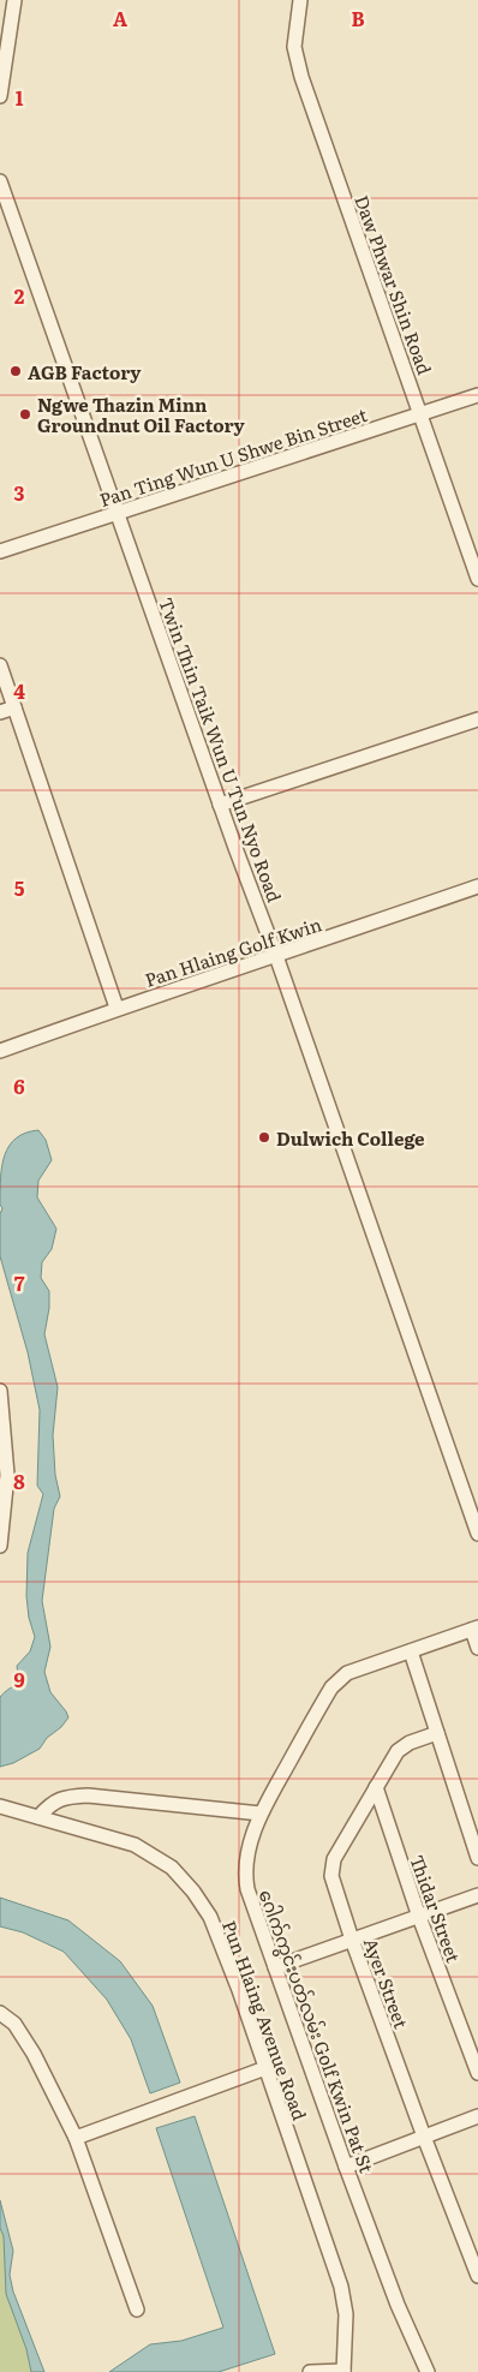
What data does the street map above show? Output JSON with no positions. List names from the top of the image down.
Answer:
{
  "streets": {
    "street": [
      "Daw Phwar Shin Road",
      "Pan Ting Wun U Shwe Bin Street",
      "Twin Thin Taik Wun U Tun Nyo Road",
      "Pan Hlaing Golf Kwin",
      "Thidar Street",
      "Ayer Street",
      "Pun Hlaing Avenue Road",
      "ဂေါက်ကွင်းပတ်လမ်း Golf Kwin Pat St"
    ]
  },
  "crossings": [
    ["Daw Phwar Shin Road", "Pan Ting Wun U Shwe Bin Street"],
    ["Pan Ting Wun U Shwe Bin Street", "Twin Thin Taik Wun U Tun Nyo Road"],
    ["Twin Thin Taik Wun U Tun Nyo Road", "Pan Hlaing Golf Kwin"],
    ["Thidar Street", "Ayer Street"]
  ],
  "places": ["AGB Factory", "Ngwe Thazin Minn Groundnut Oil Factory", "Dulwich College"],
  "grid": {
    "columns": ["A", "B"],
    "rows": [
      "1",
      "2",
      "3",
      "4",
      "5",
      "6",
      "7",
      "8",
      "9"
    ]
  }
}
